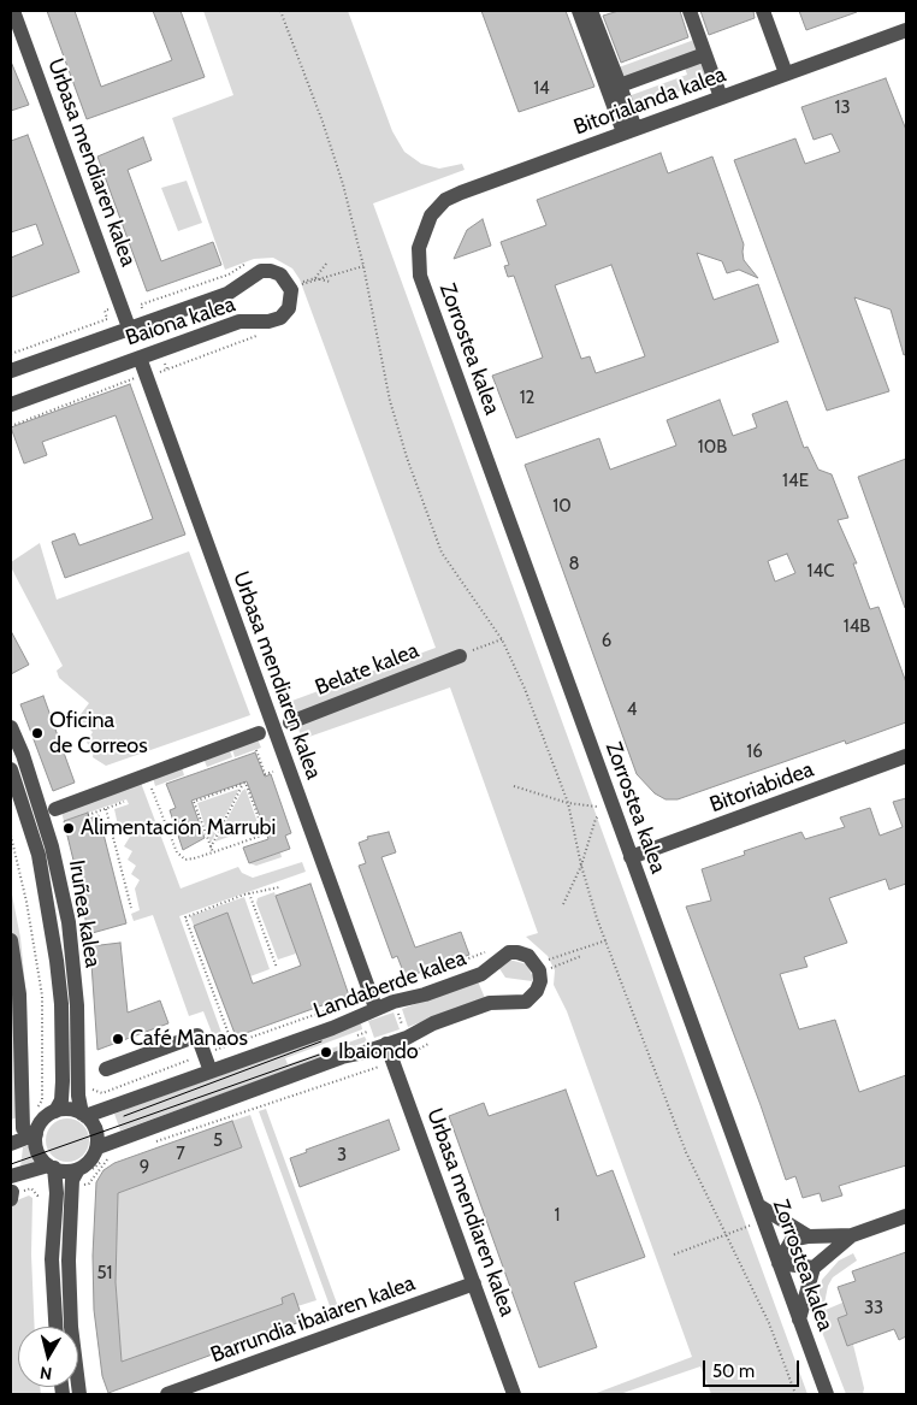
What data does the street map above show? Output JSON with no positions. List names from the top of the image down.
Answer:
{
  "streets": {
    "street": [
      "Bitorialanda kalea",
      "Urbasa mendiaren kalea",
      "Baiona kalea",
      "Zorrostea kalea",
      "Belate kalea",
      "Bitoriabidea",
      "Iruñea kalea",
      "Landaberde kalea",
      "Barrundia ibaiaren kalea"
    ]
  },
  "crossings": [
    ["Bitorialanda kalea", "Zorrostea kalea"],
    ["Urbasa mendiaren kalea", "Baiona kalea"],
    ["Urbasa mendiaren kalea", "Landaberde kalea"],
    ["Urbasa mendiaren kalea", "Barrundia ibaiaren kalea"],
    ["Zorrostea kalea", "Bitoriabidea"],
    ["Iruñea kalea", "Landaberde kalea"]
  ],
  "places": [
    "Oficina de Correos",
    "Alimentación Marrubi",
    "Café Manaos",
    "Ibaiondo"
  ],
  "house_numbers": [
    "14",
    "13",
    "12",
    "10B",
    "14E",
    "10",
    "8",
    "14C",
    "14B",
    "6",
    "4",
    "16",
    "5",
    "7",
    "3",
    "9",
    "1",
    "51",
    "33"
  ],
  "scale_bar": "50 m",
  "north": "bottom"
}
